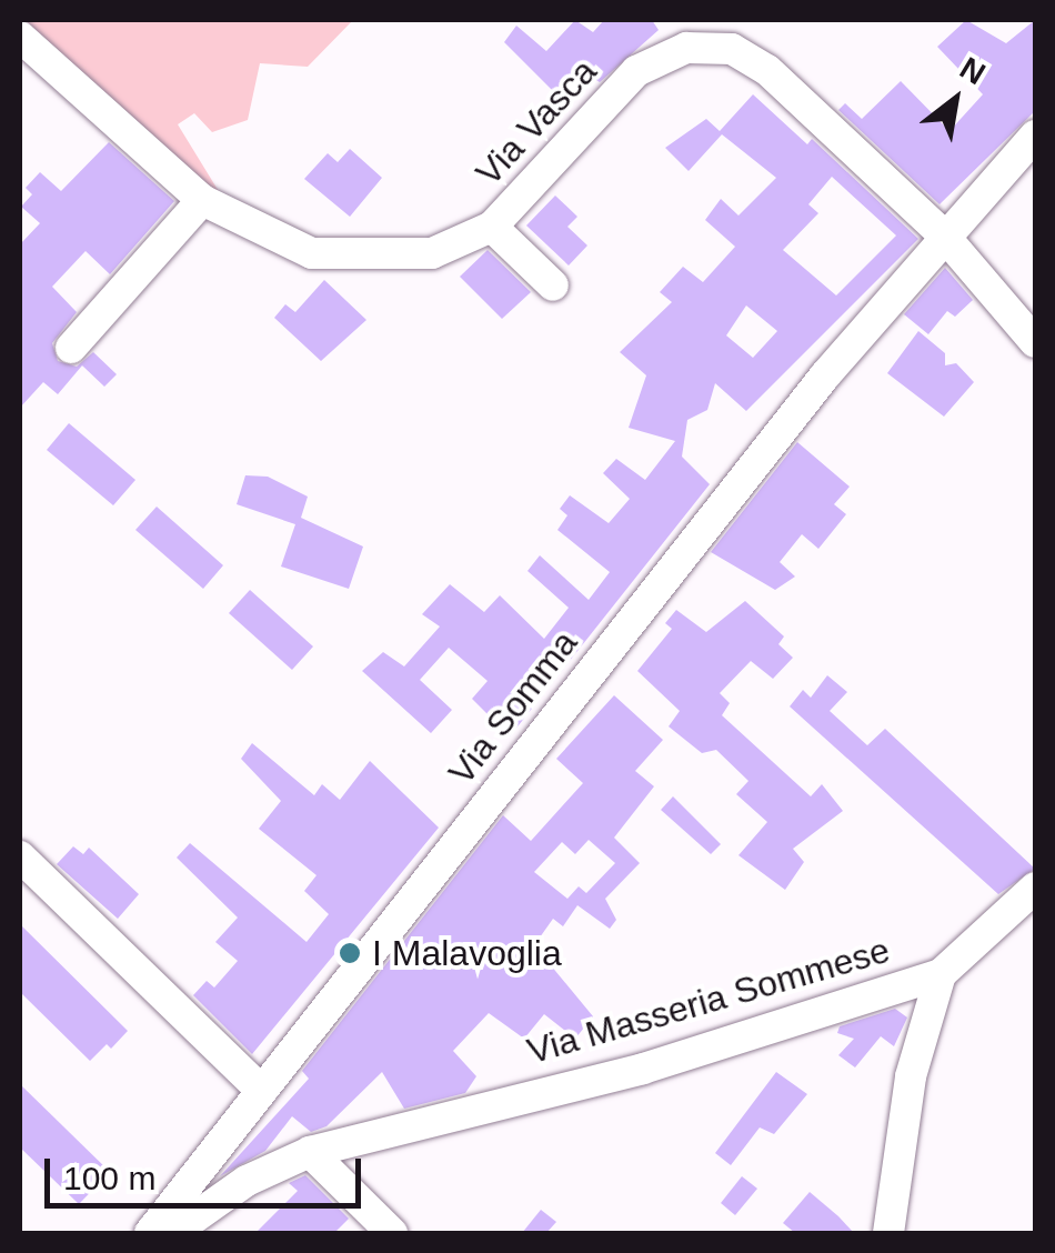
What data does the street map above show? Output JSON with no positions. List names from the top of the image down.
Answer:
{
  "streets": {
    "street": ["Via Vasca", "Via Somma", "Via Masseria Sommese"]
  },
  "crossings": [
    ["Via Vasca", "Via Somma"],
    ["Via Somma", "Via Masseria Sommese"]
  ],
  "places": ["I Malavoglia"],
  "scale_bar": "100 m",
  "north": "top right"
}
